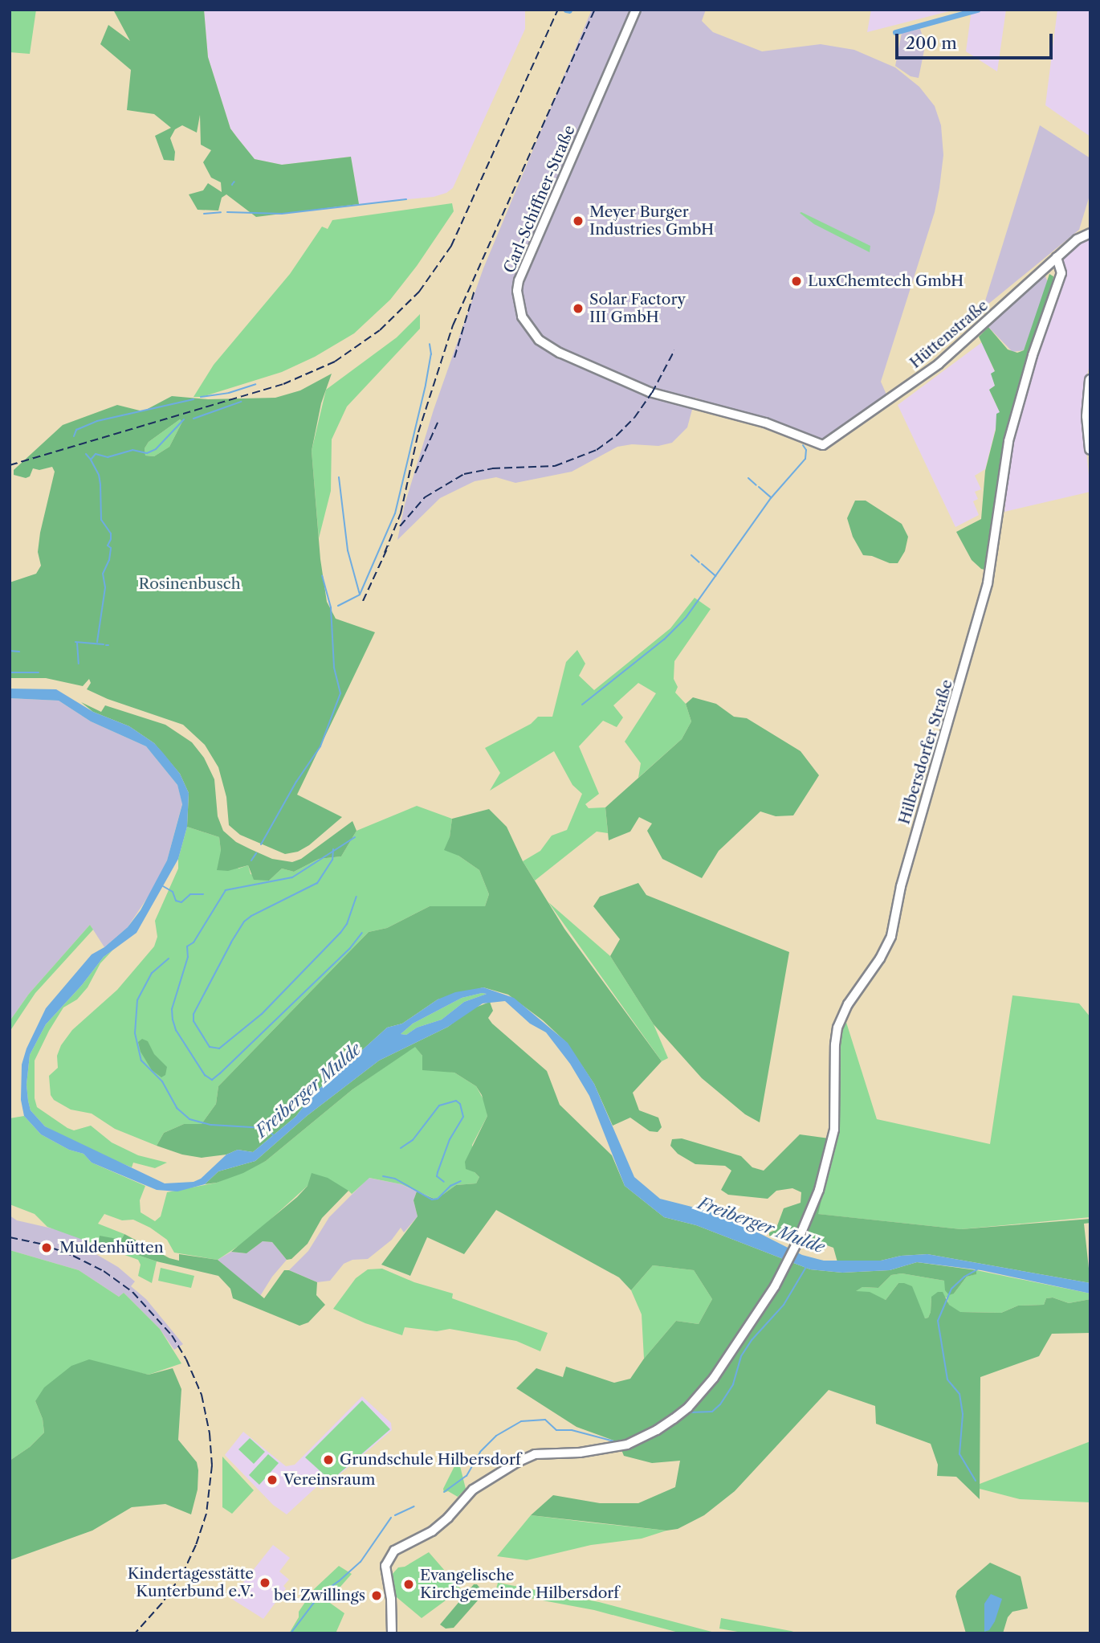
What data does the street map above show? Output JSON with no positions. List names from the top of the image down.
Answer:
{
  "streets": {
    "main road": ["Carl-Schiffner-Straße", "Hüttenstraße", "Hilbersdorfer Straße"]
  },
  "crossings": [
    ["Carl-Schiffner-Straße", "Hüttenstraße"],
    ["Hüttenstraße", "Hilbersdorfer Straße"]
  ],
  "water": ["Freiberger Mulde"],
  "parks": ["Rosinenbusch"],
  "places": [
    "Meyer Burger Industries GmbH",
    "LuxChemtech GmbH",
    "Solar Factory III GmbH",
    "Muldenhütten",
    "Grundschule Hilbersdorf",
    "Vereinsraum",
    "Kindertagesstätte Kunterbund e.V.",
    "Evangelische Kirchgemeinde Hilbersdorf",
    "bei Zwillings"
  ],
  "scale_bar": "200 m"
}
